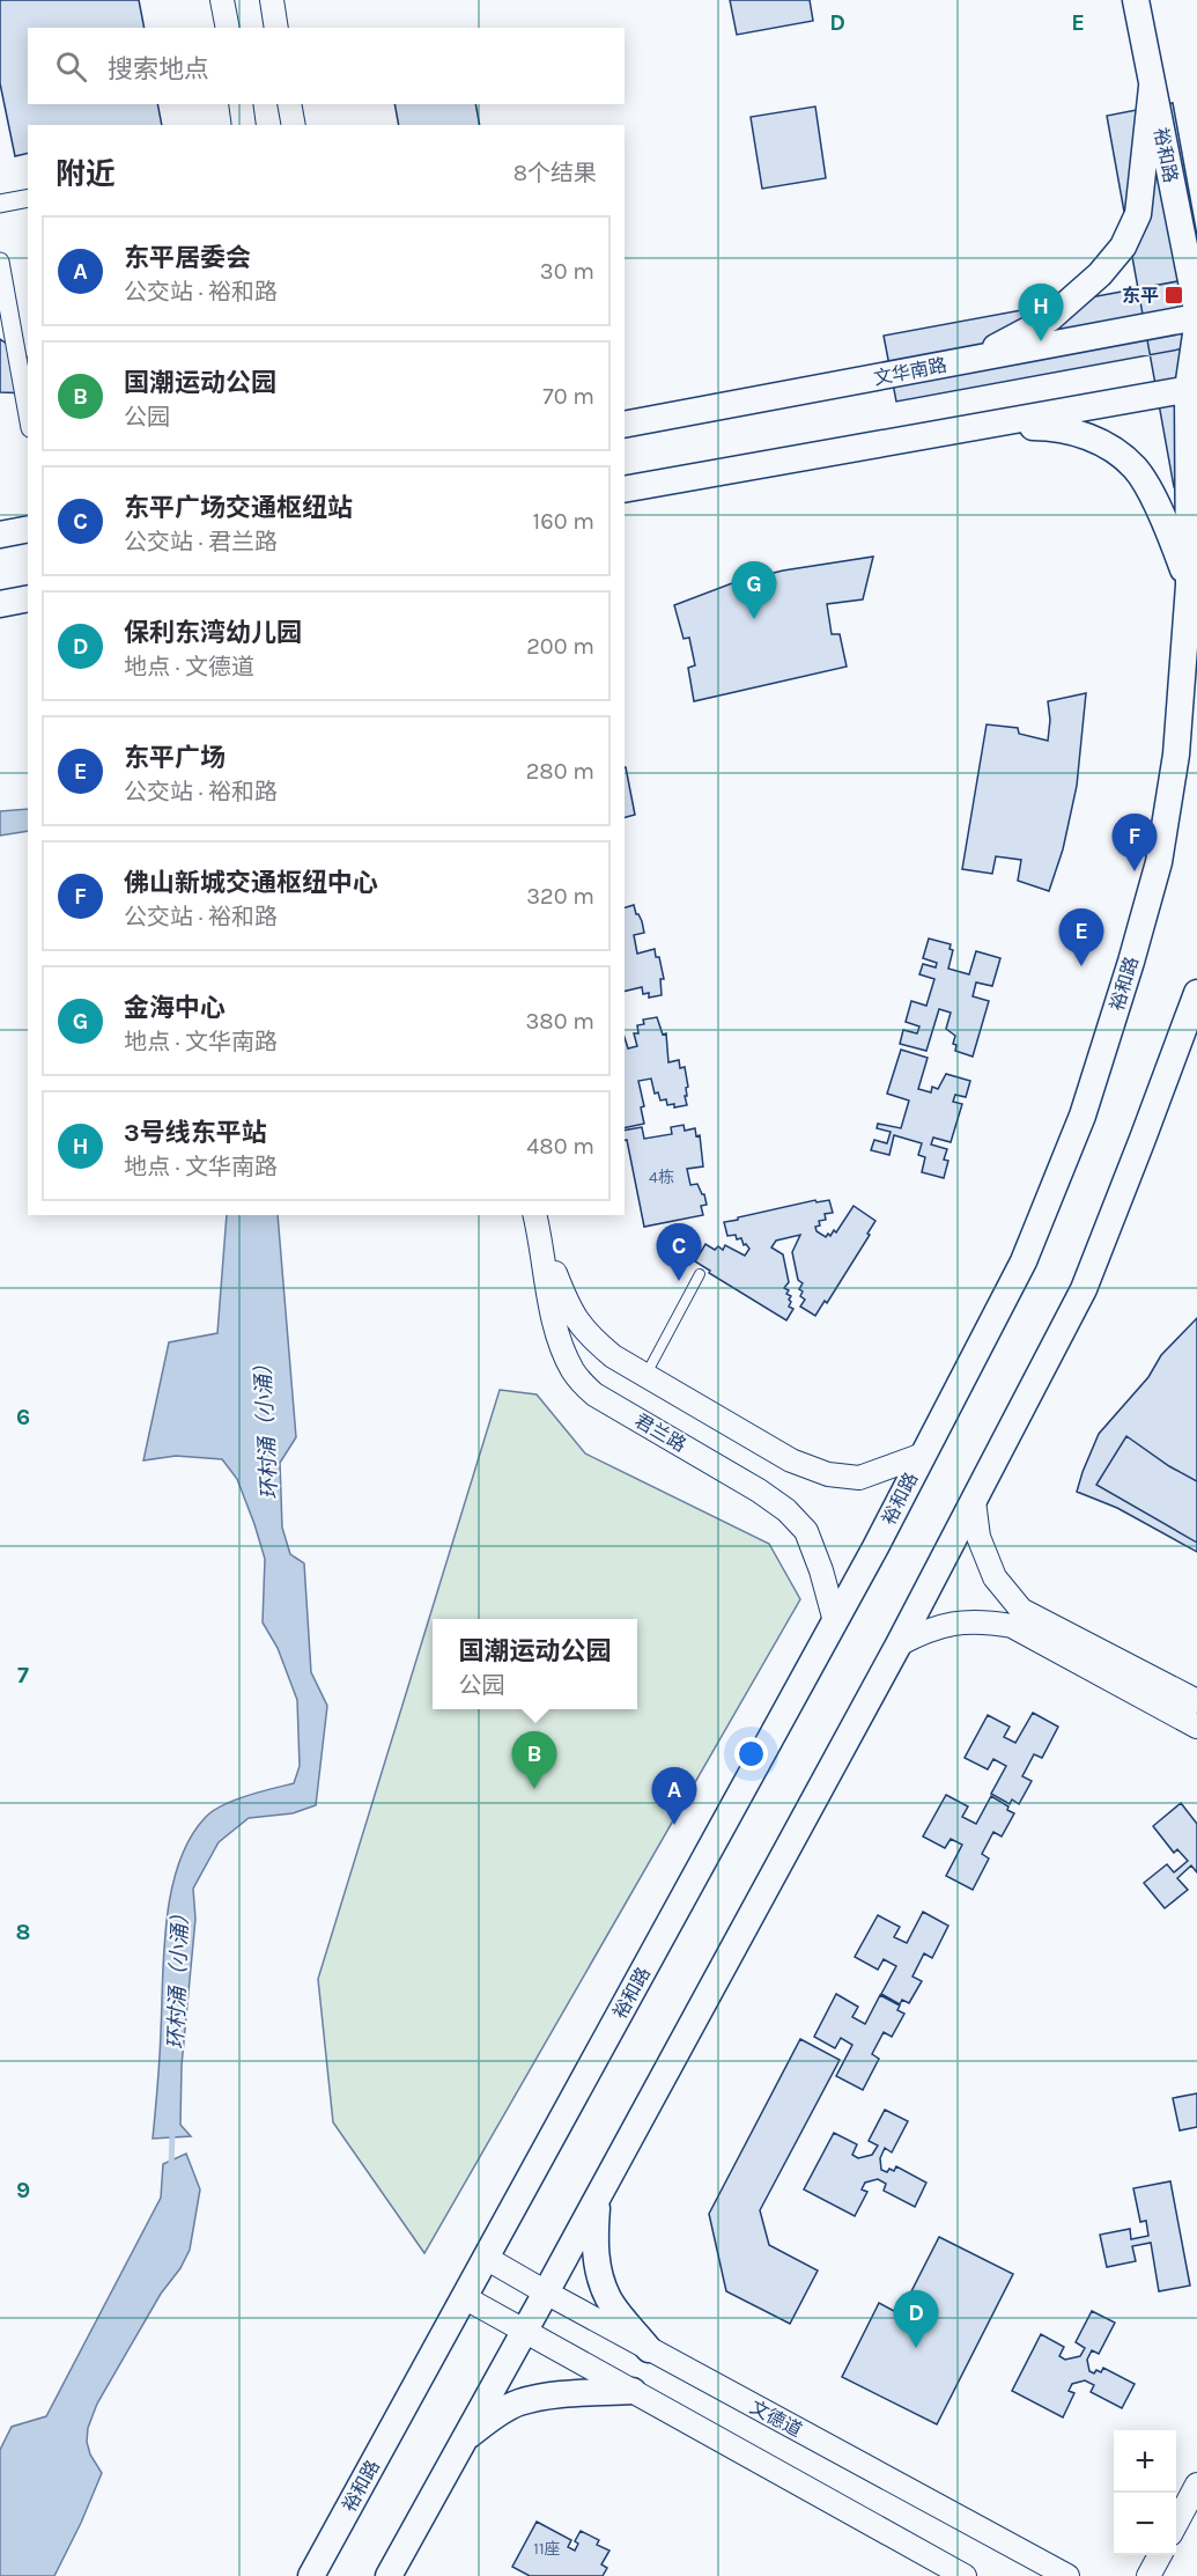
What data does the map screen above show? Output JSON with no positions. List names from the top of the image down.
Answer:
{
  "streets": {
    "main road": ["裕和路", "文华南路"],
    "street": ["君兰路", "文德道"]
  },
  "crossings": [
    ["裕和路", "君兰路"],
    ["裕和路", "文德道"]
  ],
  "water": ["环村涌（小涌）"],
  "places": {
    "transit": ["东平"]
  },
  "house_numbers": ["4栋", "11座"],
  "page": {
    "search": "搜索地点",
    "heading": ["附近", "8个结果"],
    "list": [
      {
        "mark": "A",
        "name": "东平居委会",
        "note": "公交站 · 裕和路",
        "value": "30 m"
      },
      {
        "mark": "B",
        "name": "国潮运动公园",
        "note": "公园",
        "value": "70 m"
      },
      {
        "mark": "C",
        "name": "东平广场交通枢纽站",
        "note": "公交站 · 君兰路",
        "value": "160 m"
      },
      {
        "mark": "D",
        "name": "保利东湾幼儿园",
        "note": "地点 · 文德道",
        "value": "200 m"
      },
      {
        "mark": "E",
        "name": "东平广场",
        "note": "公交站 · 裕和路",
        "value": "280 m"
      },
      {
        "mark": "F",
        "name": "佛山新城交通枢纽中心",
        "note": "公交站 · 裕和路",
        "value": "320 m"
      },
      {
        "mark": "G",
        "name": "金海中心",
        "note": "地点 · 文华南路",
        "value": "380 m"
      },
      {
        "mark": "H",
        "name": "3号线东平站",
        "note": "地点 · 文华南路",
        "value": "480 m"
      }
    ],
    "pins": [
      "H",
      "G",
      "F",
      "E",
      "C",
      "B",
      "A",
      "D"
    ],
    "popup": ["国潮运动公园", "公园"],
    "map_buttons": ["+", "−"]
  },
  "grid": {
    "columns": ["D", "E"],
    "rows": [
      "6",
      "7",
      "8",
      "9"
    ]
  }
}
